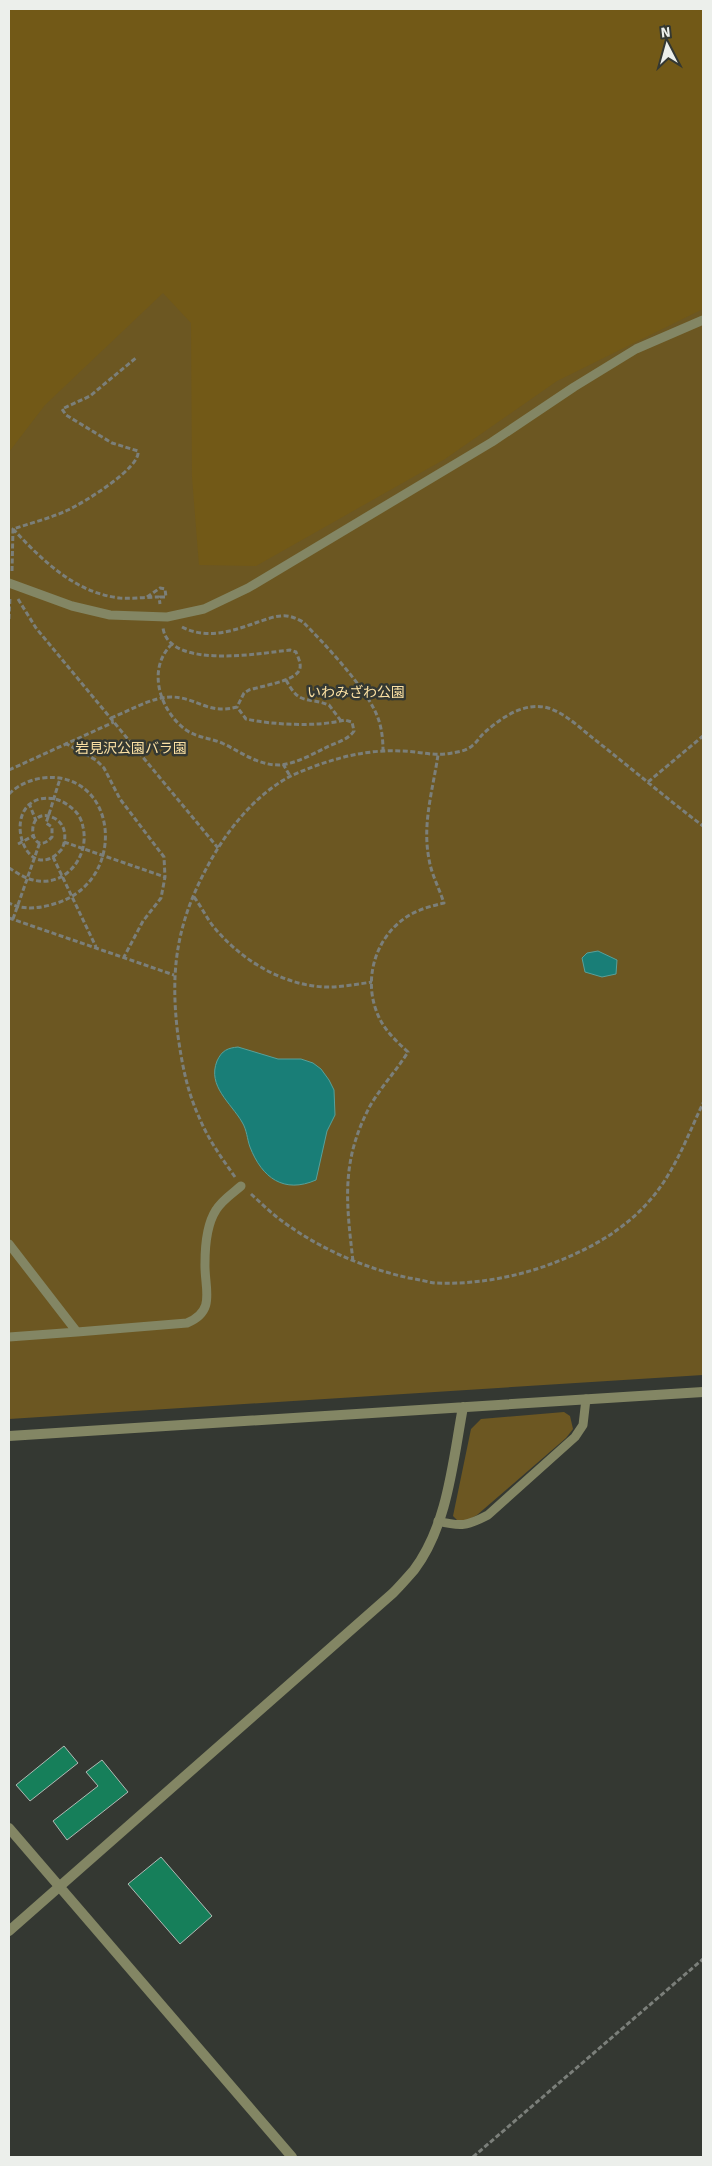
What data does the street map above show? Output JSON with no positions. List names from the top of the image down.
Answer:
{
  "parks": ["いわみざわ公園", "岩見沢公園バラ園"],
  "north": "top"
}
